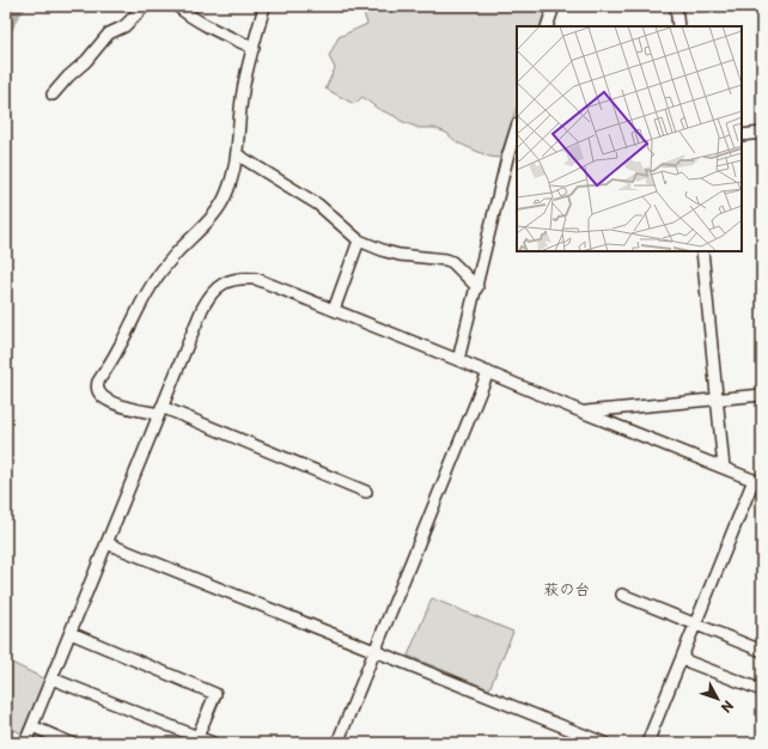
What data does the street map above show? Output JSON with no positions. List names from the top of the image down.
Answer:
{
  "districts": ["萩の台"],
  "north": "bottom right"
}
